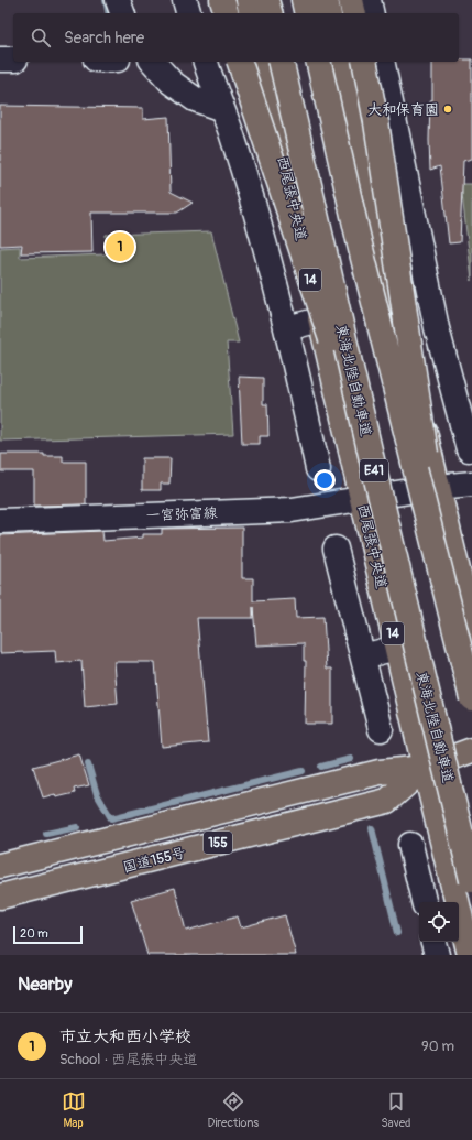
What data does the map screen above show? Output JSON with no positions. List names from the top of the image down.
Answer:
{
  "streets": {
    "main road": [
      "西尾張中央道",
      "14",
      "東海北陸自動車道",
      "E41",
      "155",
      "国道155号"
    ],
    "street": ["一宮弥富線"]
  },
  "crossings": [
    ["西尾張中央道", "一宮弥富線"],
    ["西尾張中央道", "国道155号"]
  ],
  "places": ["大和保育園"],
  "scale_bar": "20 m",
  "page": {
    "search": "Search here",
    "pins": "1",
    "scale": "20 m",
    "heading": "Nearby",
    "list": [
      {
        "mark": "1",
        "name": "市立大和西小学校",
        "note": "School · 西尾張中央道",
        "value": "90 m"
      }
    ],
    "nav": ["Map", "Directions", "Saved"]
  }
}
